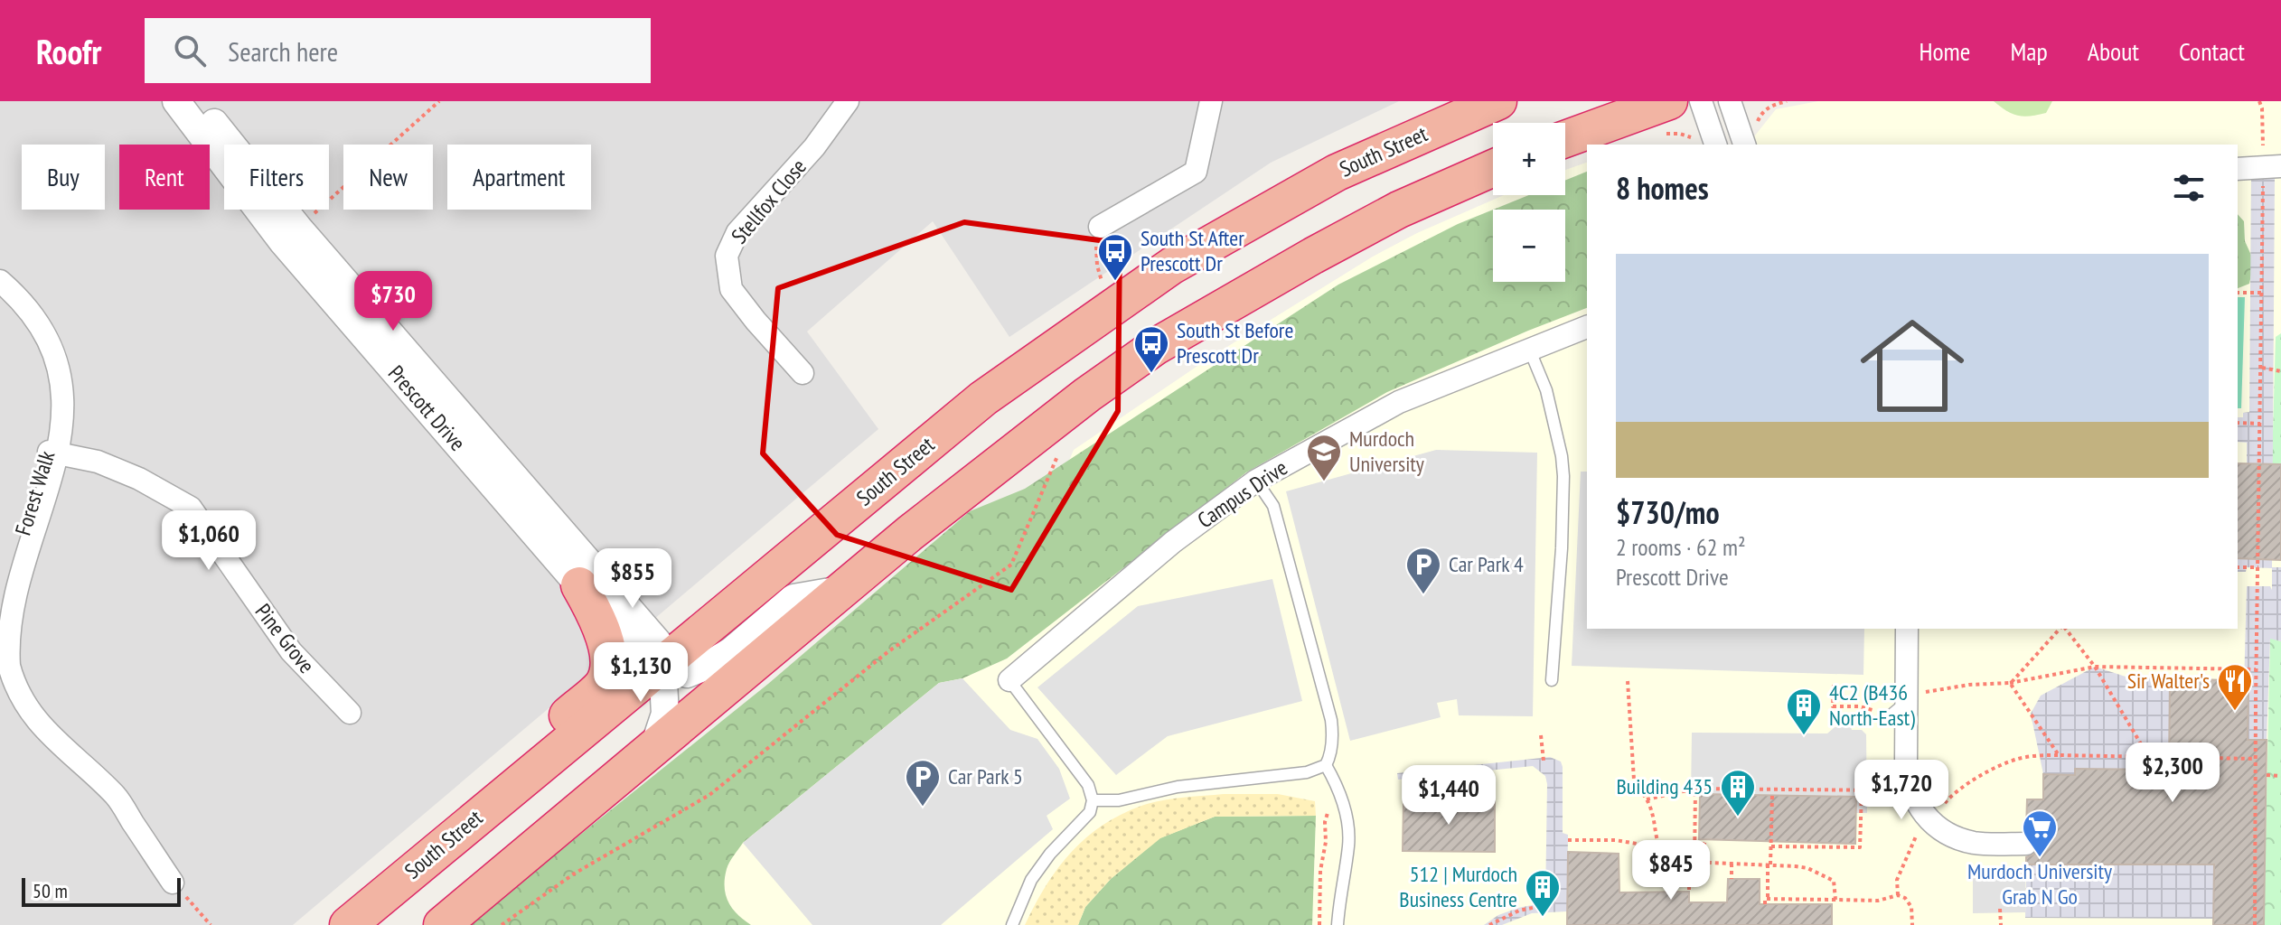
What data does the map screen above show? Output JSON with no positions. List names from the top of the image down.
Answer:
{
  "streets": {
    "highway": ["South Street"],
    "street": [
      "Stellfox Close",
      "Prescott Drive",
      "Forest Walk",
      "Campus Drive",
      "Pine Grove"
    ]
  },
  "crossings": [
    ["South Street", "Prescott Drive"],
    ["Forest Walk", "Pine Grove"]
  ],
  "places": {
    "bus stop": ["South St After Prescott Dr", "South St Before Prescott Dr"],
    "school or university": ["Murdoch University"],
    "parking": ["Car Park 4", "Car Park 5"],
    "restaurant": ["Sir Walter's"],
    "building": ["4C2 (B436 North-East)", "Building 435", "512 | Murdoch Business Centre"],
    "supermarket": ["Murdoch University Grab N Go"]
  },
  "scale_bar": "50 m",
  "page": {
    "header": "Roofr",
    "search": "Search here",
    "nav": [
      "Home",
      "Map",
      "About",
      "Contact"
    ],
    "map_buttons": ["+", "−"],
    "chip": [
      "Buy",
      "Rent",
      "Filters",
      "New",
      "Apartment"
    ],
    "heading": "8 homes",
    "list": [
      {
        "name": "$730/mo",
        "note": "2 rooms · 62 m² · Prescott Drive"
      }
    ],
    "price": [
      "$730",
      "$1,060",
      "$855",
      "$1,130",
      "$2,300",
      "$1,720",
      "$1,440",
      "$845"
    ],
    "scale": "50 m"
  }
}
